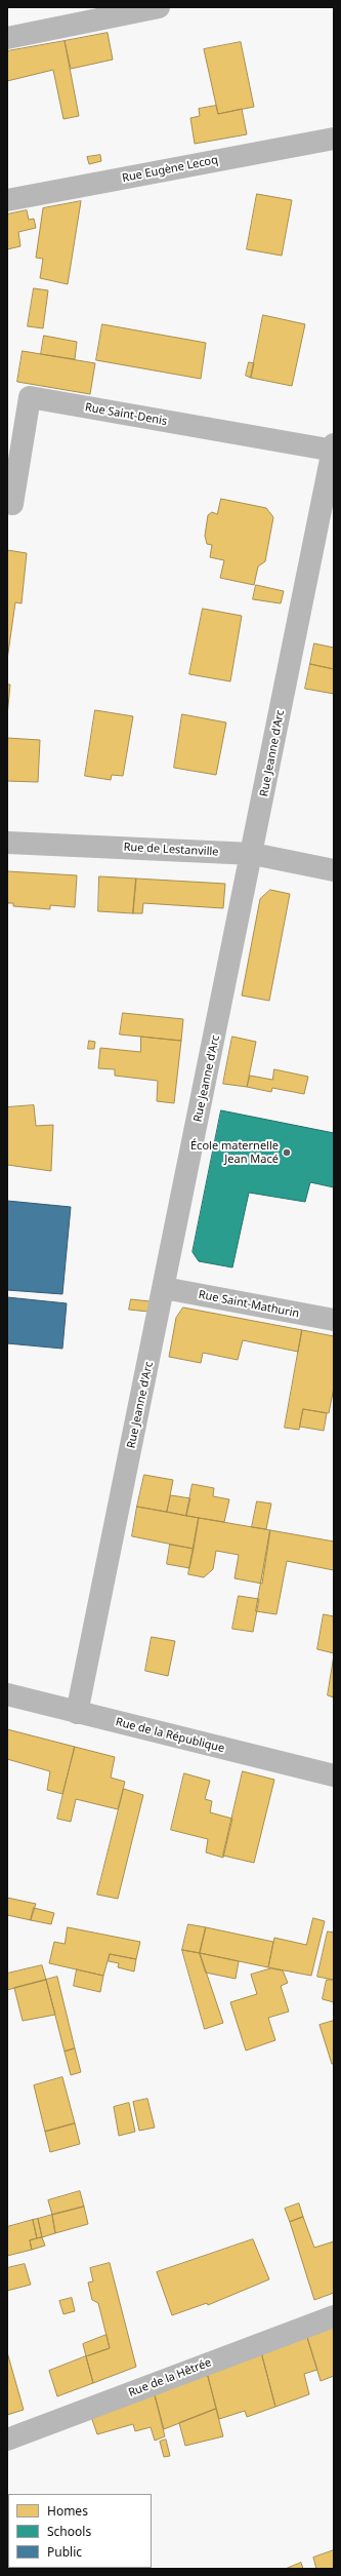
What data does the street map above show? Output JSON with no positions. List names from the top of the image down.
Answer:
{
  "streets": {
    "street": [
      "Rue Eugène Lecoq",
      "Rue Saint-Denis",
      "Rue Jeanne d'Arc",
      "Rue de Lestanville",
      "Rue Saint-Mathurin",
      "Rue de la République",
      "Rue de la Hêtrée"
    ]
  },
  "crossings": [
    ["Rue Saint-Denis", "Rue Jeanne d'Arc"],
    ["Rue Jeanne d'Arc", "Rue de Lestanville"],
    ["Rue Jeanne d'Arc", "Rue Saint-Mathurin"],
    ["Rue Jeanne d'Arc", "Rue de la République"]
  ],
  "places": ["École maternelle Jean Macé"],
  "legend": ["Homes", "Schools", "Public"]
}
